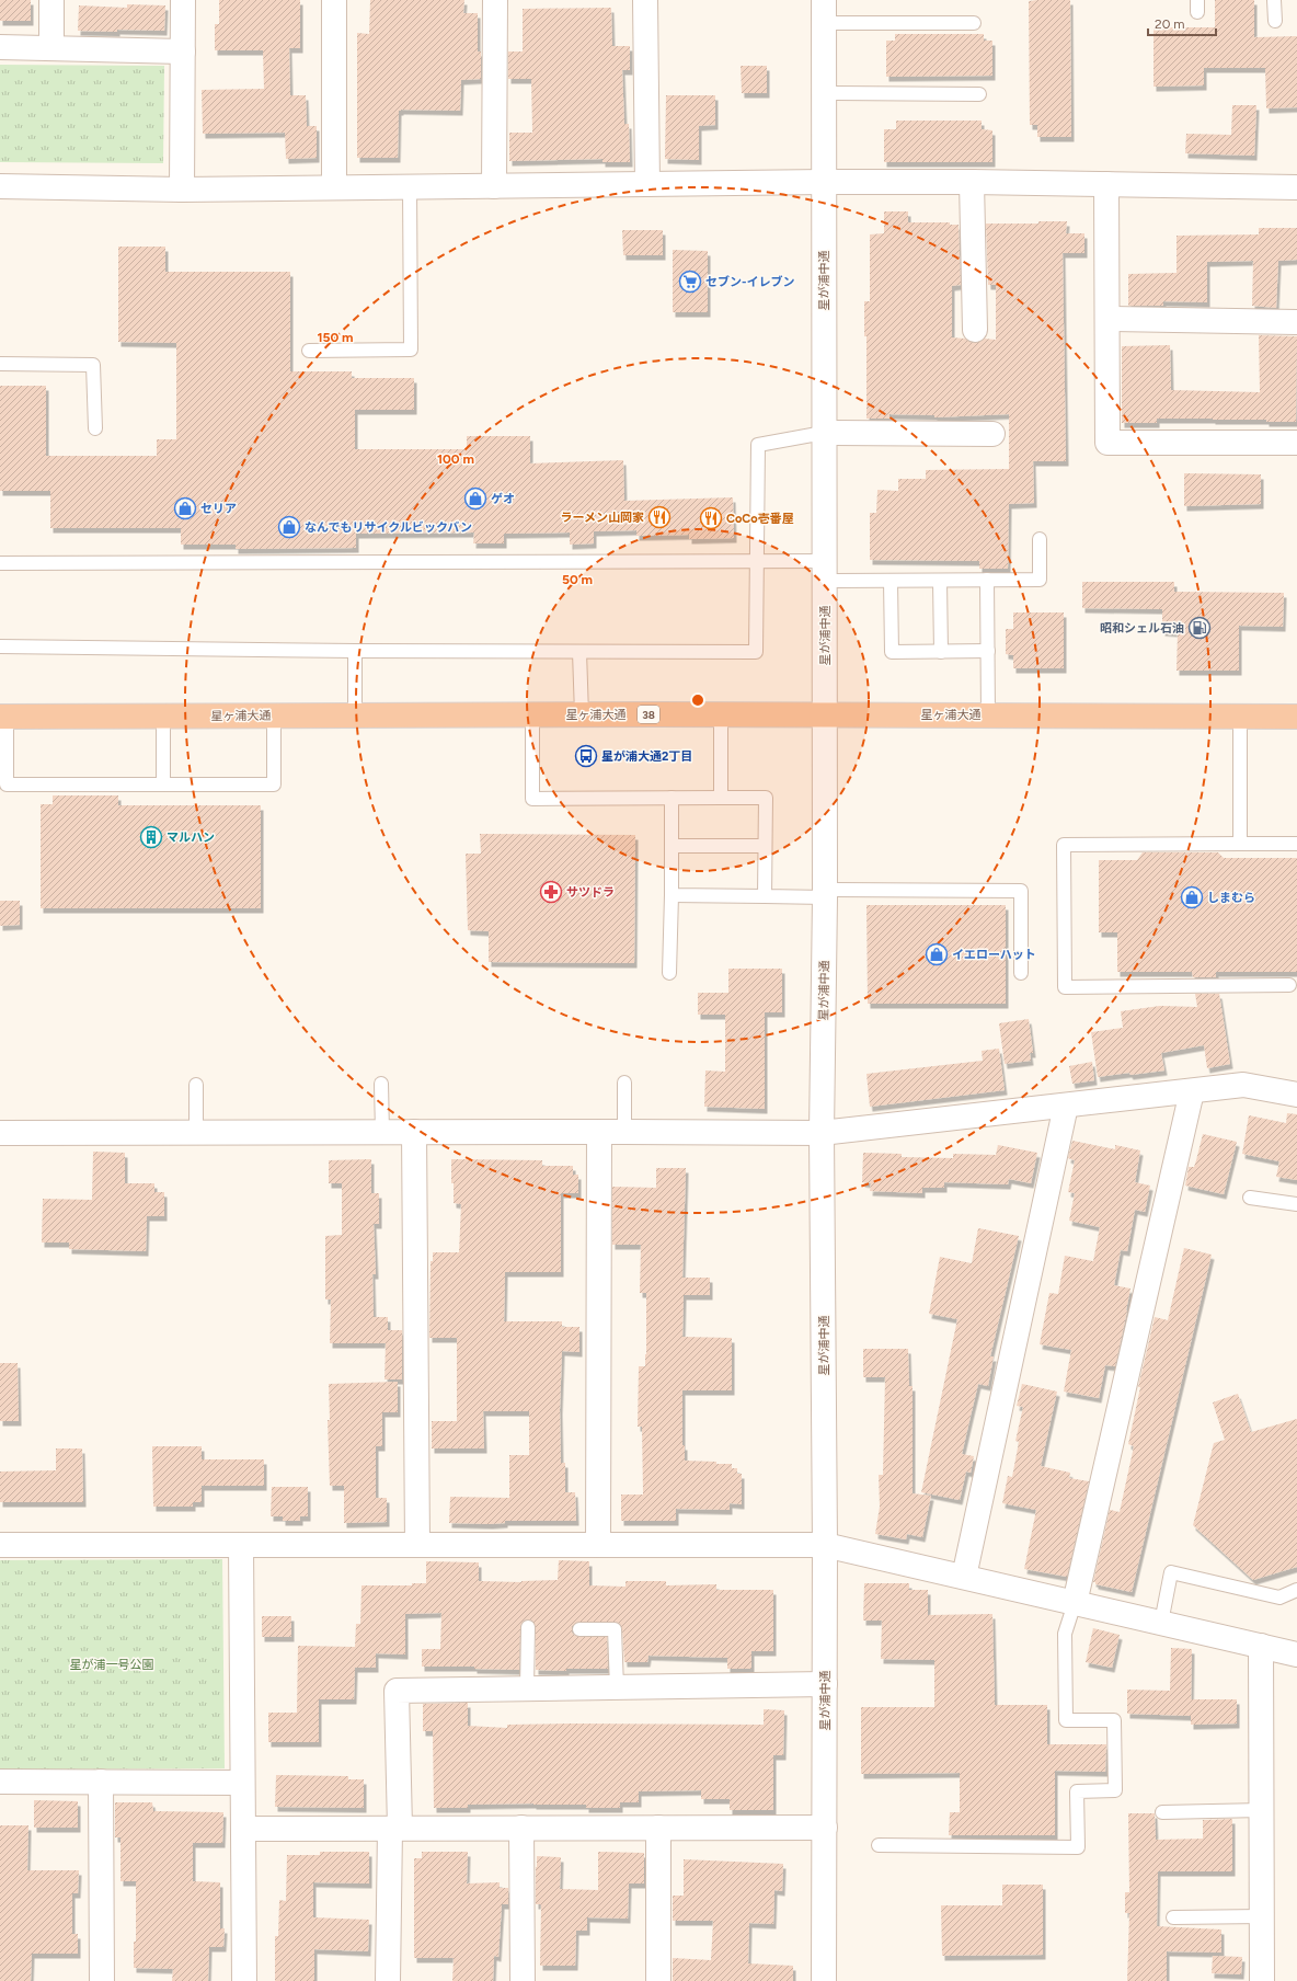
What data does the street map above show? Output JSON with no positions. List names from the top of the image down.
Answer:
{
  "streets": {
    "highway": ["星ヶ浦大通", "38"],
    "street": ["星が浦中通"]
  },
  "crossings": [
    ["星が浦中通", "星ヶ浦大通"]
  ],
  "parks": ["星が浦一号公園"],
  "places": {
    "supermarket": ["セブン-イレブン"],
    "shop": [
      "ゲオ",
      "セリア",
      "なんでもリサイクルビックバン",
      "しまむら",
      "イエローハット"
    ],
    "restaurant": ["ラーメン山岡家", "CoCo壱番屋"],
    "fuel station": ["昭和シェル石油"],
    "bus stop": ["星が浦大通2丁目"],
    "building": ["マルハン"],
    "pharmacy": ["サツドラ"]
  },
  "scale_bar": "20 m",
  "rings": ["150 m", "100 m", "50 m"]
}
